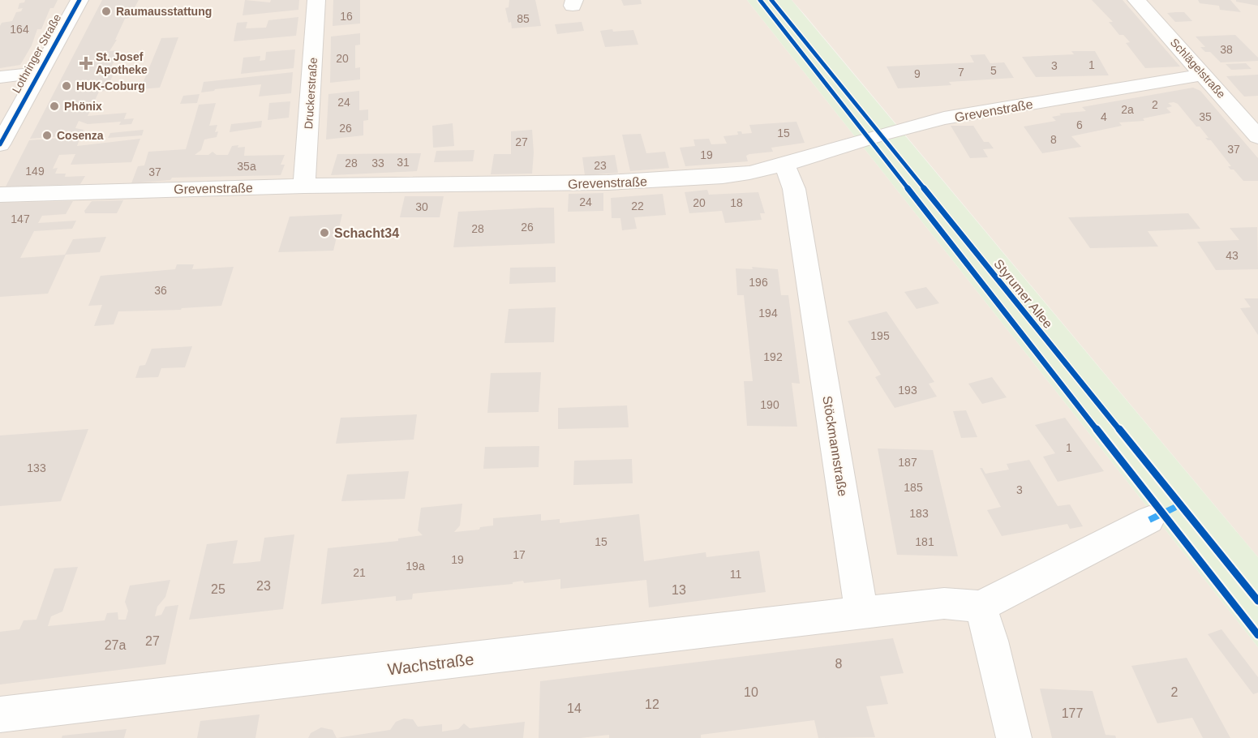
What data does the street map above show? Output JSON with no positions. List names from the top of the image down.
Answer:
{
  "streets": {
    "street": [
      "Lothringer Straße",
      "Schlägelstraße",
      "Druckerstraße",
      "Grevenstraße",
      "Stöckmannstraße",
      "Wachstraße"
    ],
    "cycle path": ["Styrumer Allee"]
  },
  "crossings": [
    ["Schlägelstraße", "Grevenstraße"],
    ["Druckerstraße", "Grevenstraße"],
    ["Grevenstraße", "Stöckmannstraße"],
    ["Stöckmannstraße", "Wachstraße"]
  ],
  "places": {
    "other": [
      "Raumausstattung",
      "HUK-Coburg",
      "Phönix",
      "Cosenza",
      "Schacht34"
    ],
    "health": ["St. Josef Apotheke"]
  },
  "house_numbers": [
    "16",
    "85",
    "164",
    "38",
    "20",
    "1",
    "3",
    "5",
    "7",
    "9",
    "24",
    "2",
    "2a",
    "4",
    "35",
    "6",
    "26",
    "15",
    "8",
    "27",
    "37",
    "19",
    "31",
    "28",
    "33",
    "23",
    "35a",
    "149",
    "37",
    "24",
    "20",
    "18",
    "22",
    "30",
    "147",
    "26",
    "28",
    "43",
    "196",
    "36",
    "194",
    "195",
    "192",
    "193",
    "190",
    "1",
    "187",
    "133",
    "185",
    "3",
    "183",
    "15",
    "181",
    "17",
    "19",
    "19a",
    "21",
    "11",
    "23",
    "25",
    "13",
    "27",
    "27a",
    "8",
    "10",
    "2",
    "12",
    "14",
    "177"
  ]
}
